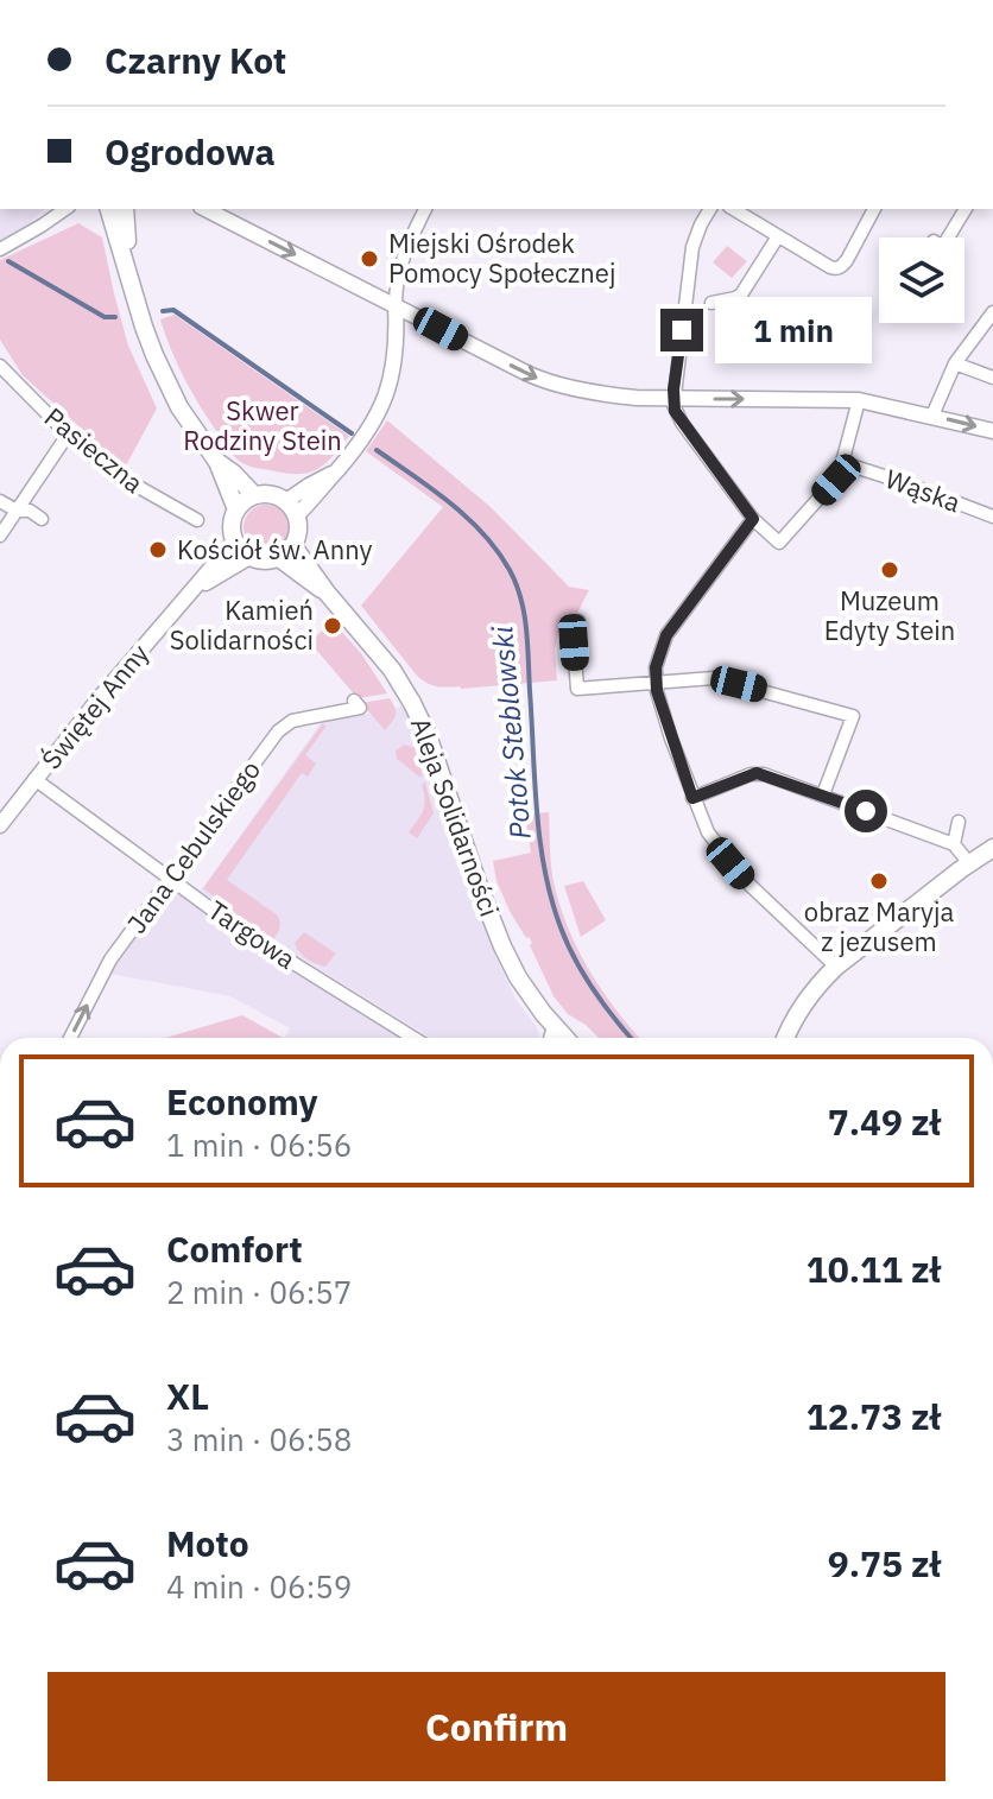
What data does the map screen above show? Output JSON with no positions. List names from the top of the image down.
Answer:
{
  "streets": {
    "main road": ["Aleja Solidarności"],
    "street": [
      "Pasieczna",
      "Wąska",
      "Świętej Anny",
      "Jana Cebulskiego",
      "Targowa"
    ]
  },
  "crossings": [
    ["Świętej Anny", "Aleja Solidarności"],
    ["Świętej Anny", "Targowa"],
    ["Jana Cebulskiego", "Targowa"]
  ],
  "one_way": ["Jana Cebulskiego"],
  "water": ["Potok Steblowski"],
  "parks": ["Skwer Rodziny Stein"],
  "places": [
    "Miejski Ośrodek Pomocy Społecznej",
    "Kościół św. Anny",
    "Muzeum Edyty Stein",
    "Kamień Solidarności",
    "obraz Maryja z jezusem"
  ],
  "page": {
    "banner": ["Czarny Kot", "Ogrodowa"],
    "bubble": "1 min",
    "list": [
      {
        "name": "Economy",
        "note": "1 min · 06:56",
        "value": "7.49 zł"
      },
      {
        "name": "Comfort",
        "note": "2 min · 06:57",
        "value": "10.11 zł"
      },
      {
        "name": "XL",
        "note": "3 min · 06:58",
        "value": "12.73 zł"
      },
      {
        "name": "Moto",
        "note": "4 min · 06:59",
        "value": "9.75 zł"
      }
    ],
    "buttons": "Confirm"
  }
}
